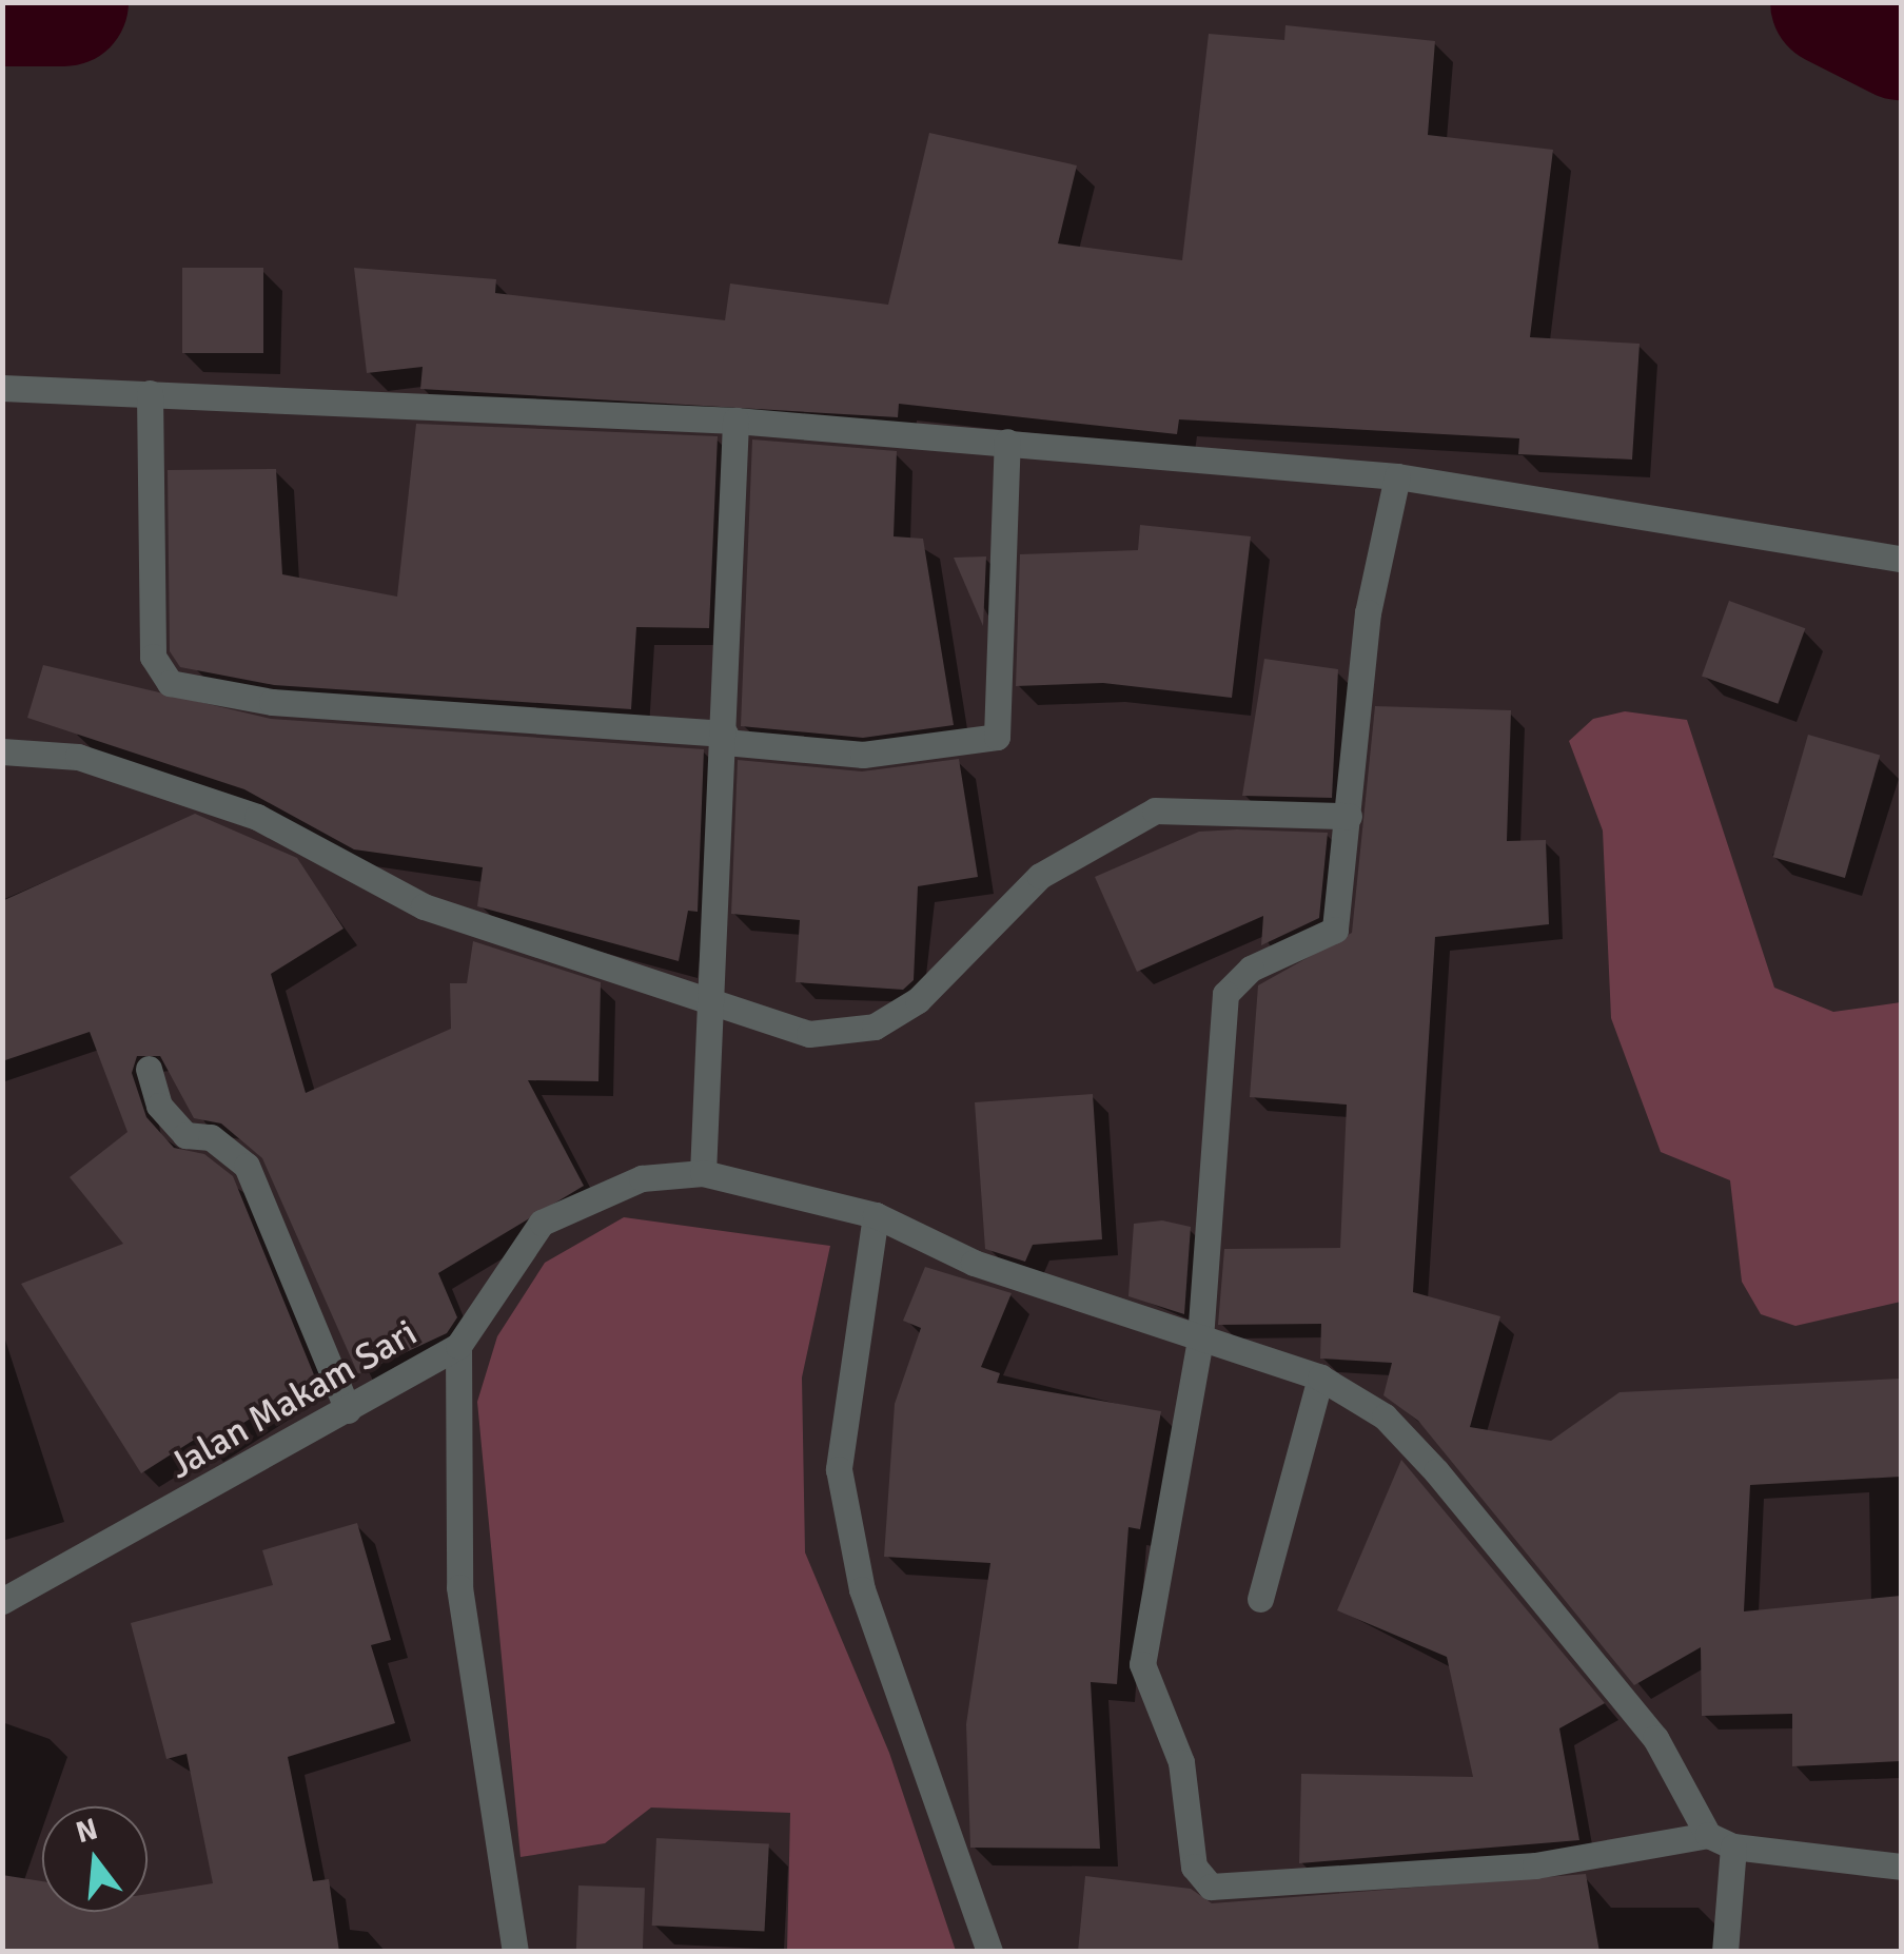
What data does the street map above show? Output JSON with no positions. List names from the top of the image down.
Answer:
{
  "streets": {
    "street": ["Jalan Makam Sari"]
  },
  "north": "top"
}
